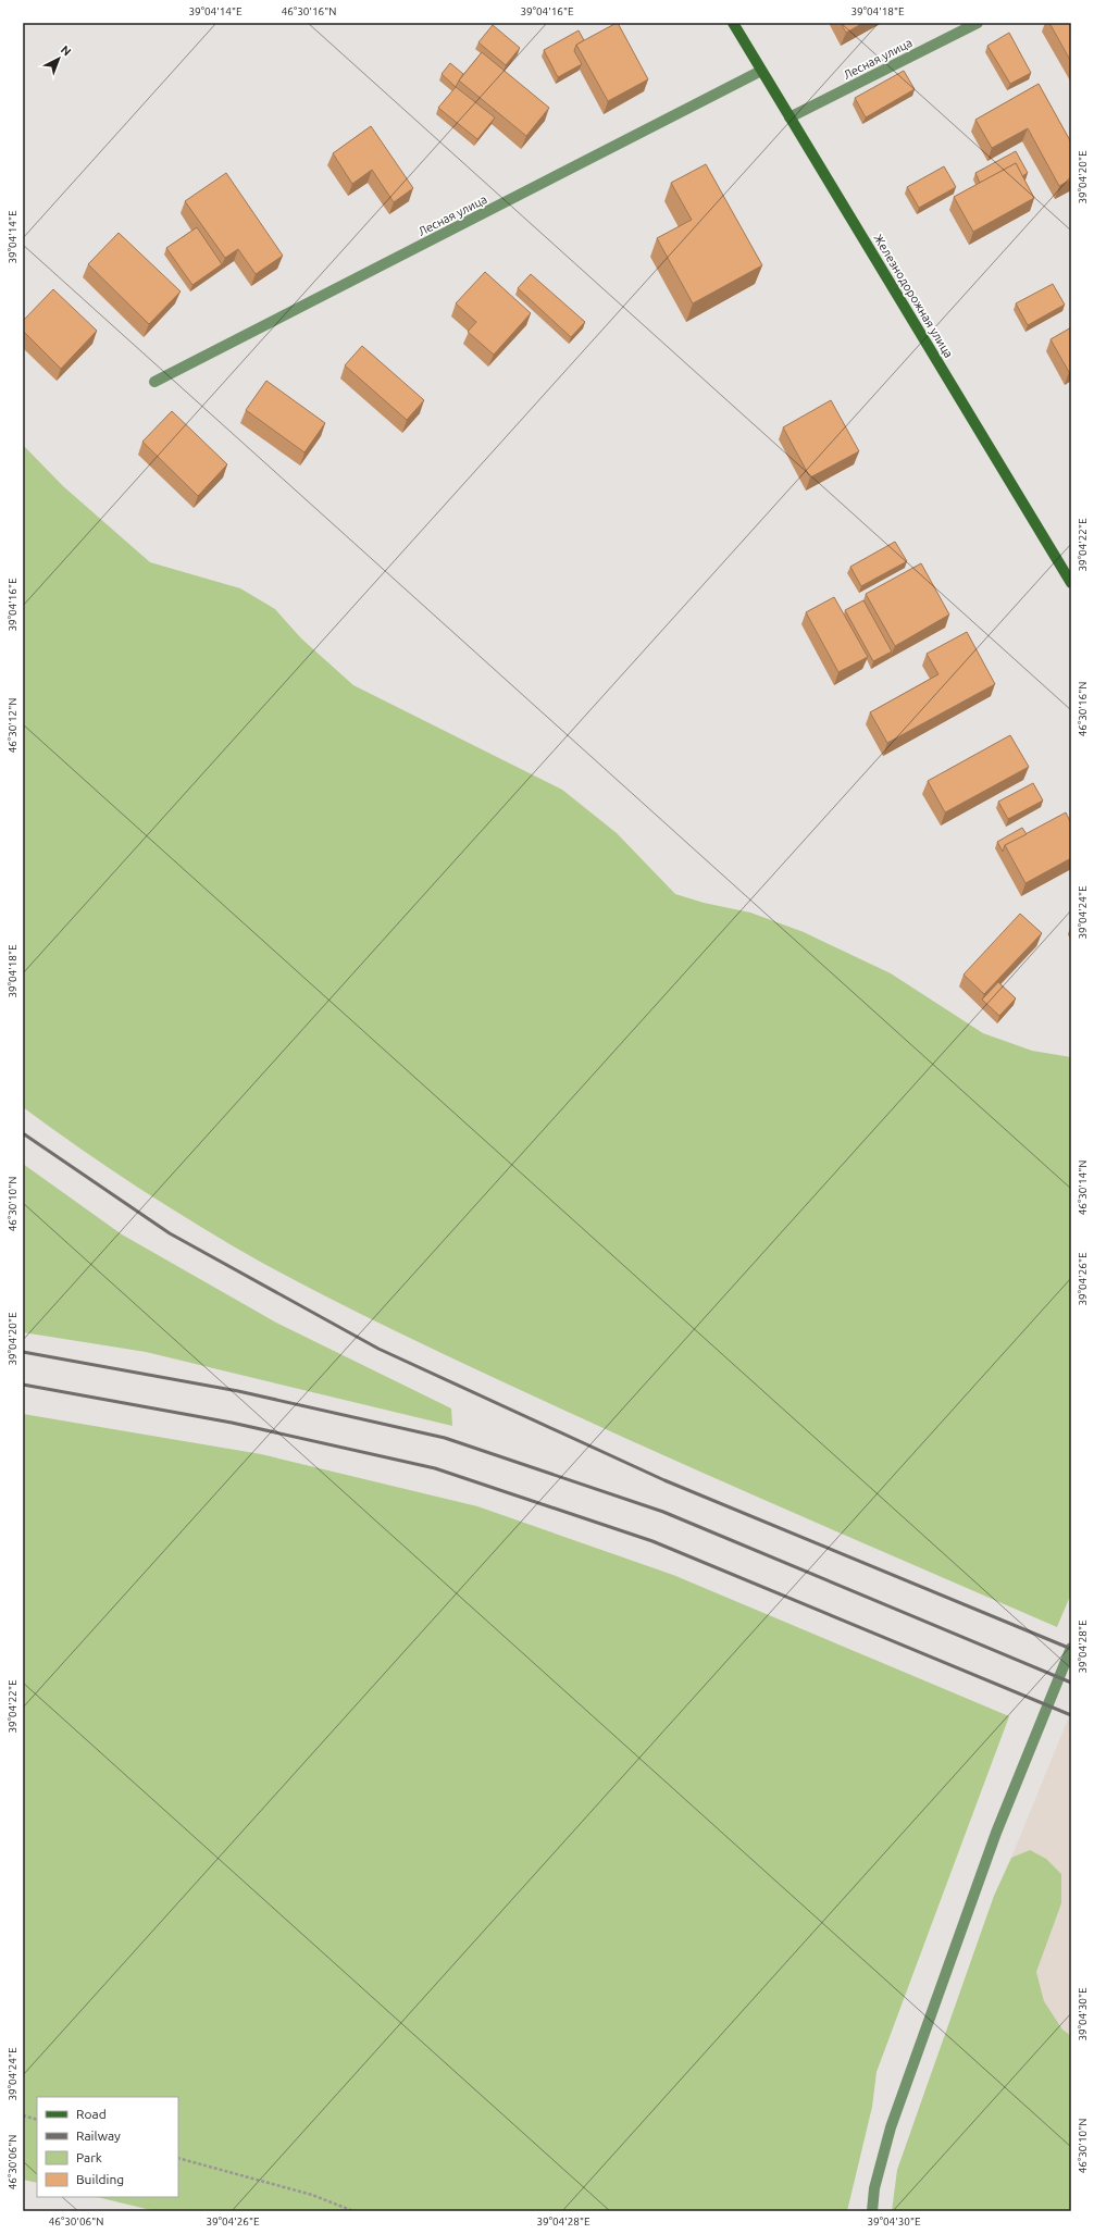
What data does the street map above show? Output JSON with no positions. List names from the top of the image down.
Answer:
{
  "streets": {
    "main road": ["Железнодорожная улица"],
    "street": ["Лесная улица"]
  },
  "crossings": [
    ["Лесная улица", "Железнодорожная улица"]
  ],
  "legend": [
    "Road",
    "Railway",
    "Park",
    "Building"
  ],
  "north": "top right",
  "coordinates": [
    "39°04'14\"E",
    "46°30'16\"N",
    "39°04'16\"E",
    "39°04'18\"E",
    "39°04'20\"E",
    "39°04'22\"E",
    "46°30'12\"N",
    "39°04'24\"E",
    "46°30'14\"N",
    "46°30'10\"N",
    "39°04'26\"E",
    "39°04'28\"E",
    "39°04'30\"E",
    "46°30'06\"N"
  ]
}
